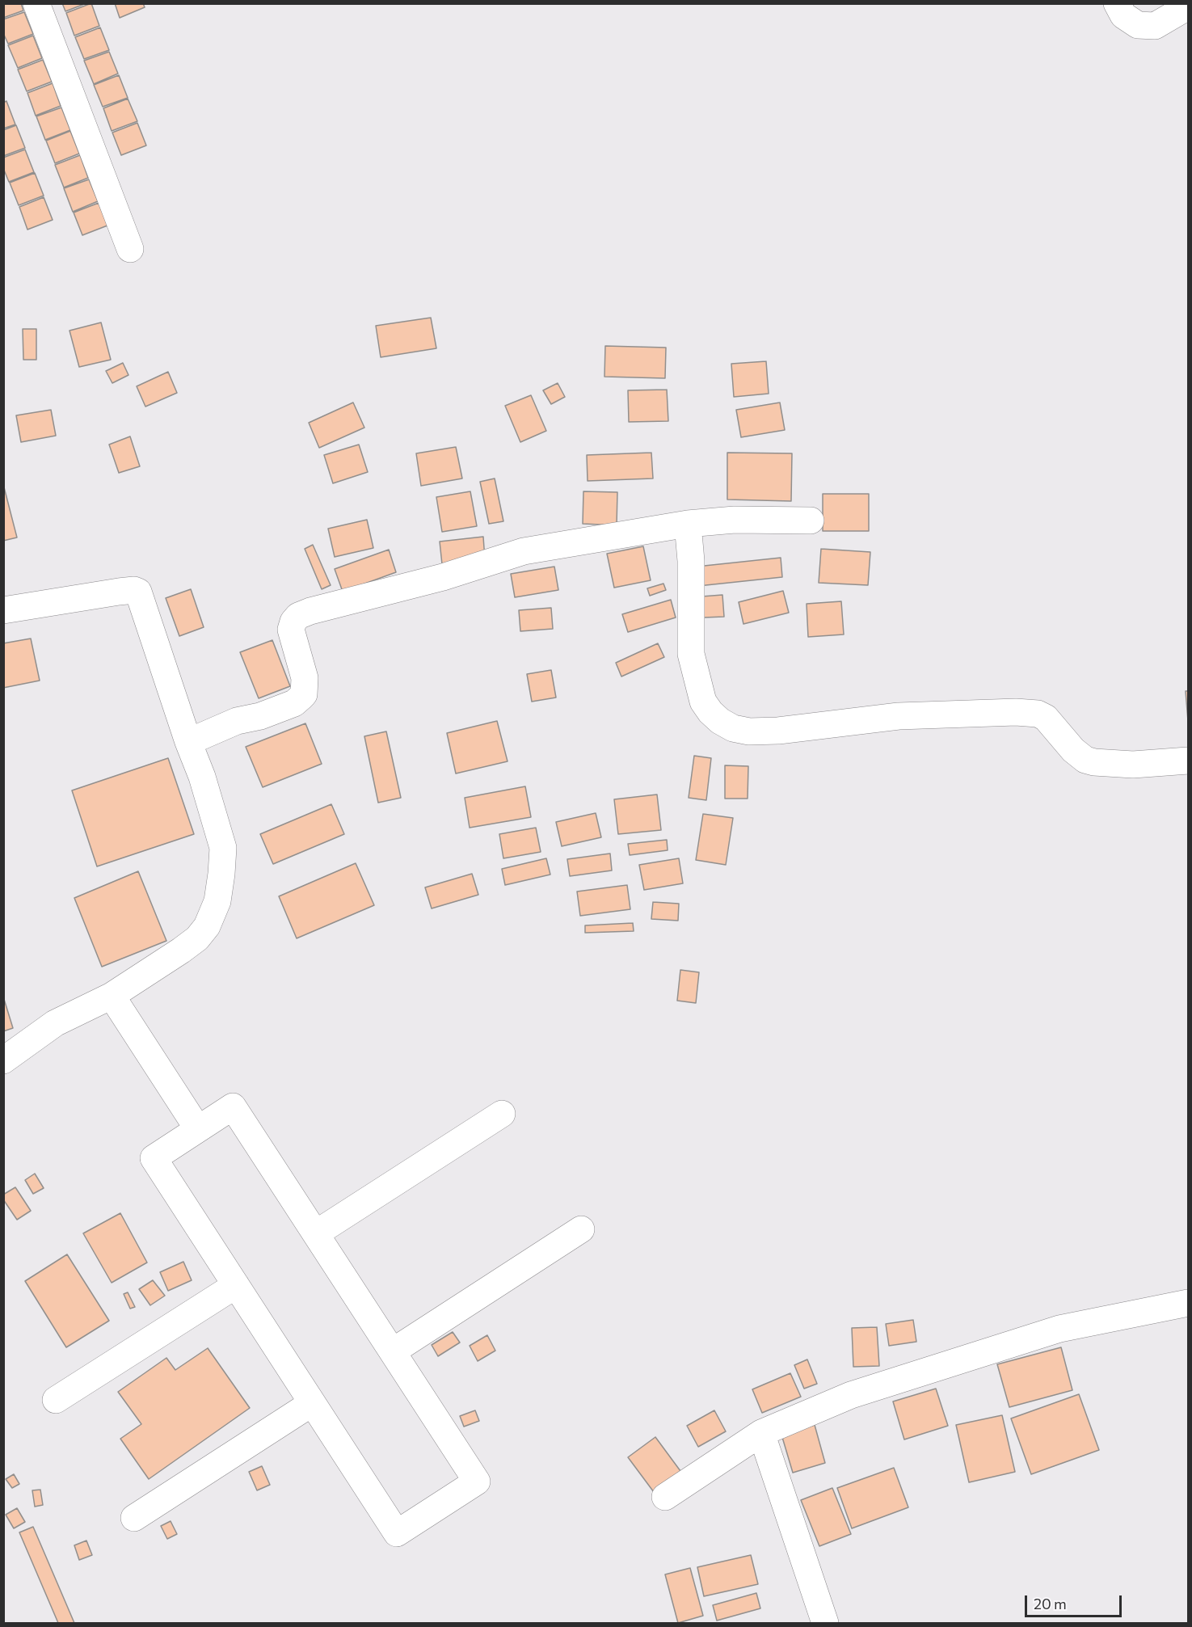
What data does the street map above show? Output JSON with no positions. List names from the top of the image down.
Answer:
{
  "scale_bar": "20 m"
}
